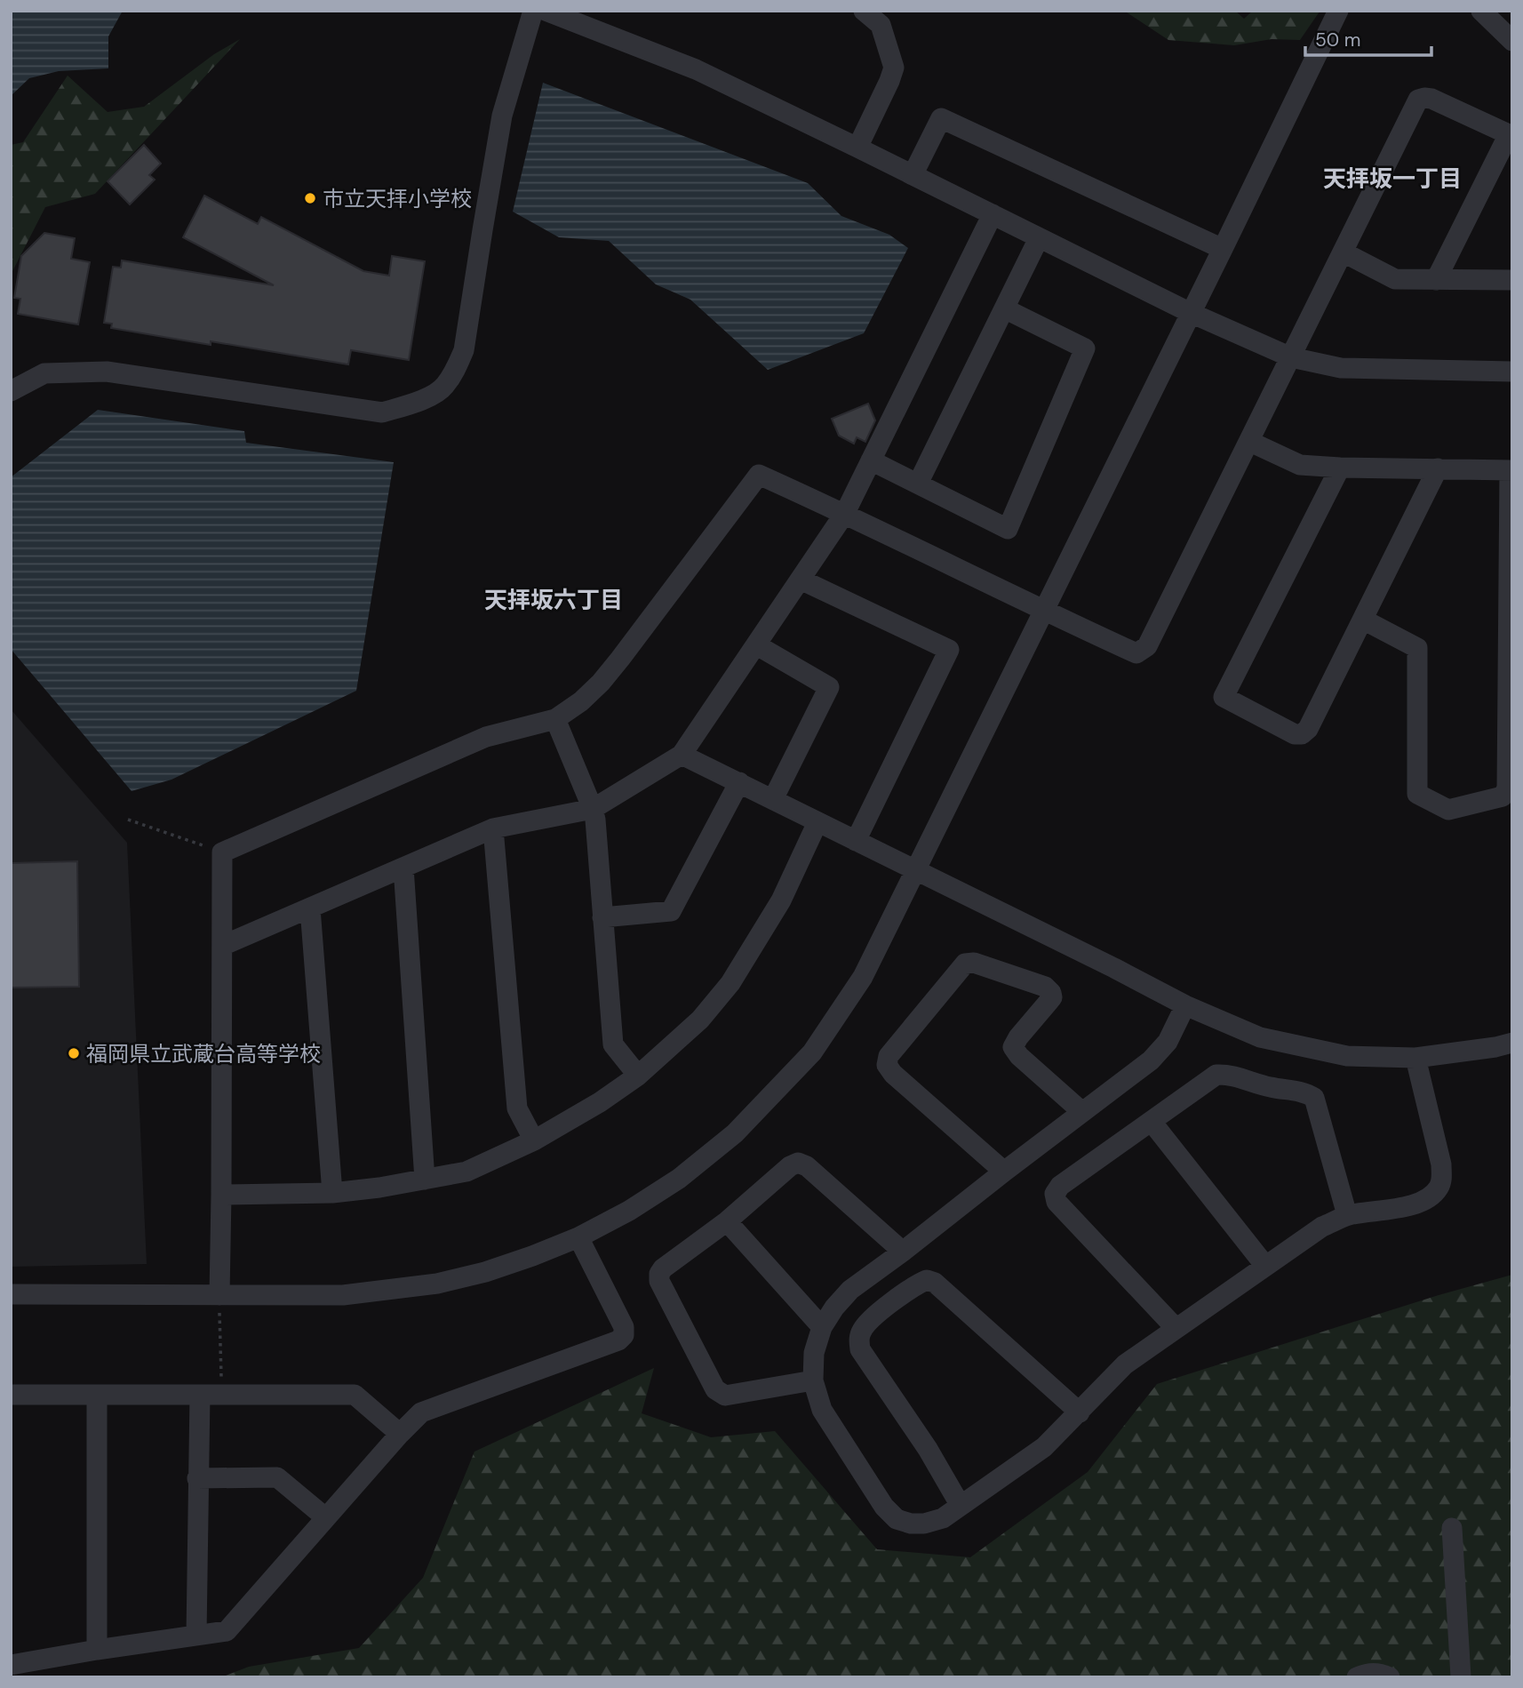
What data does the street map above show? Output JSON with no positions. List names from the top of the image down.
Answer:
{
  "districts": ["天拝坂一丁目", "天拝坂六丁目"],
  "places": ["市立天拝小学校", "福岡県立武蔵台高等学校"],
  "scale_bar": "50 m"
}
